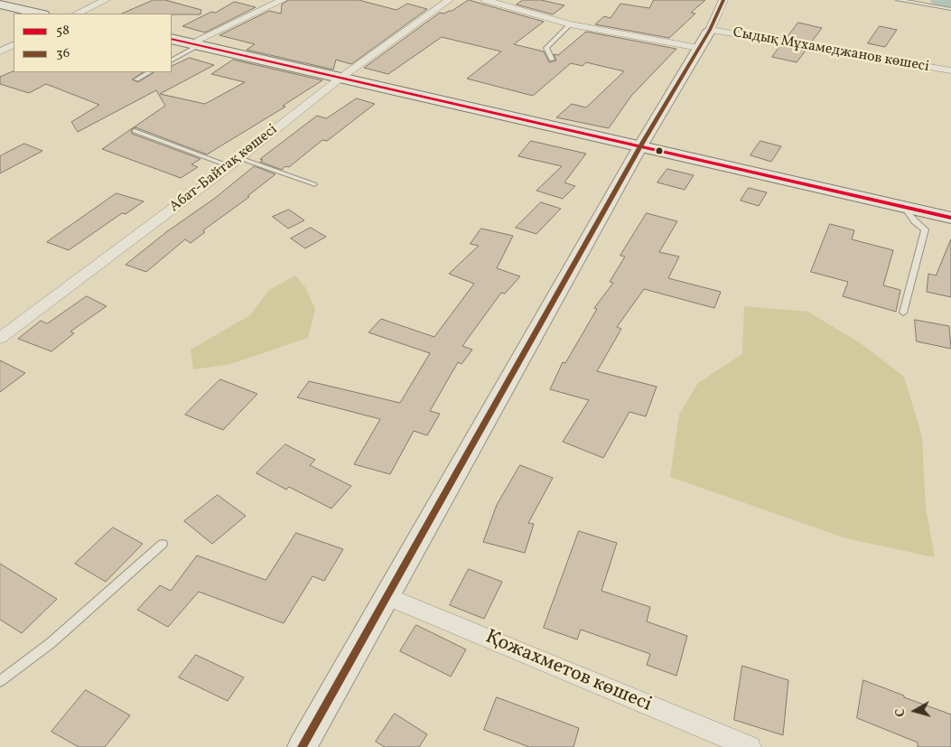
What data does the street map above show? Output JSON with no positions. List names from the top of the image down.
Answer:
{
  "streets": {
    "street": ["Сыдық Мұхамеджанов көшесі", "Абат-Байтақ көшесі", "Қожахметов көшесі"]
  },
  "lines": ["transit line 36", "transit line 58"],
  "legend": ["58", "36"],
  "north": "left"
}
